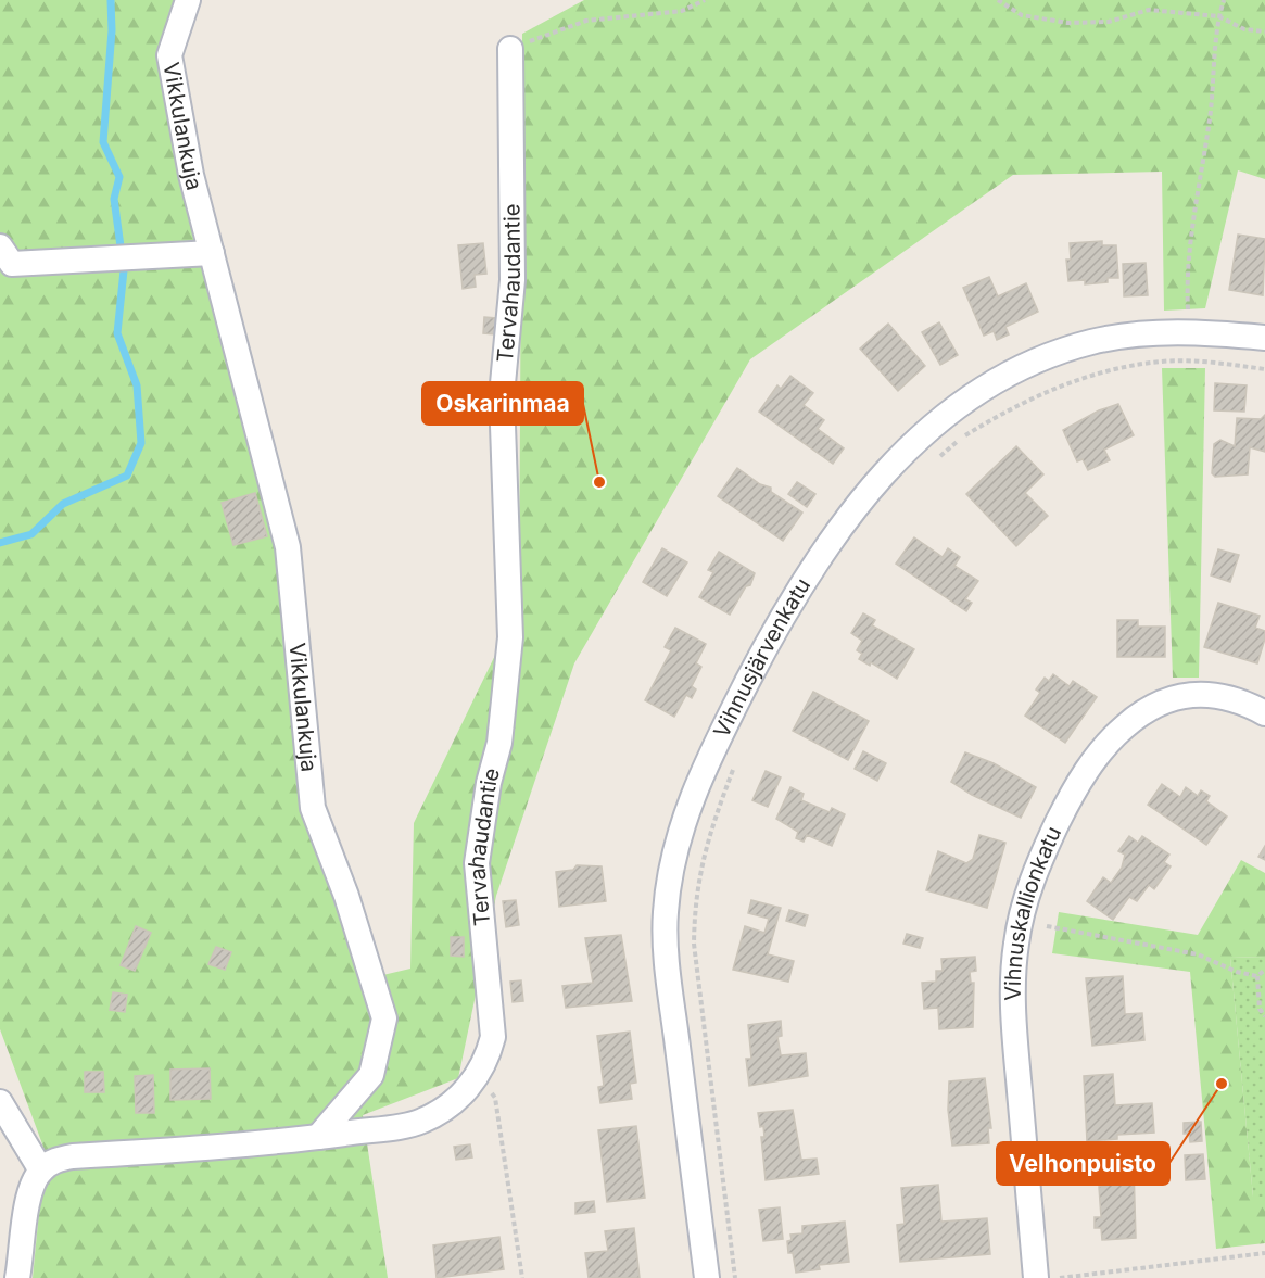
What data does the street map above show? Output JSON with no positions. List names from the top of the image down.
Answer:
{
  "streets": {
    "street": [
      "Vikkulankuja",
      "Tervahaudantie",
      "Vihnusjärvenkatu",
      "Vihnuskallionkatu"
    ]
  },
  "crossings": [
    ["Vikkulankuja", "Tervahaudantie"]
  ],
  "places": ["Oskarinmaa", "Velhonpuisto"]
}
